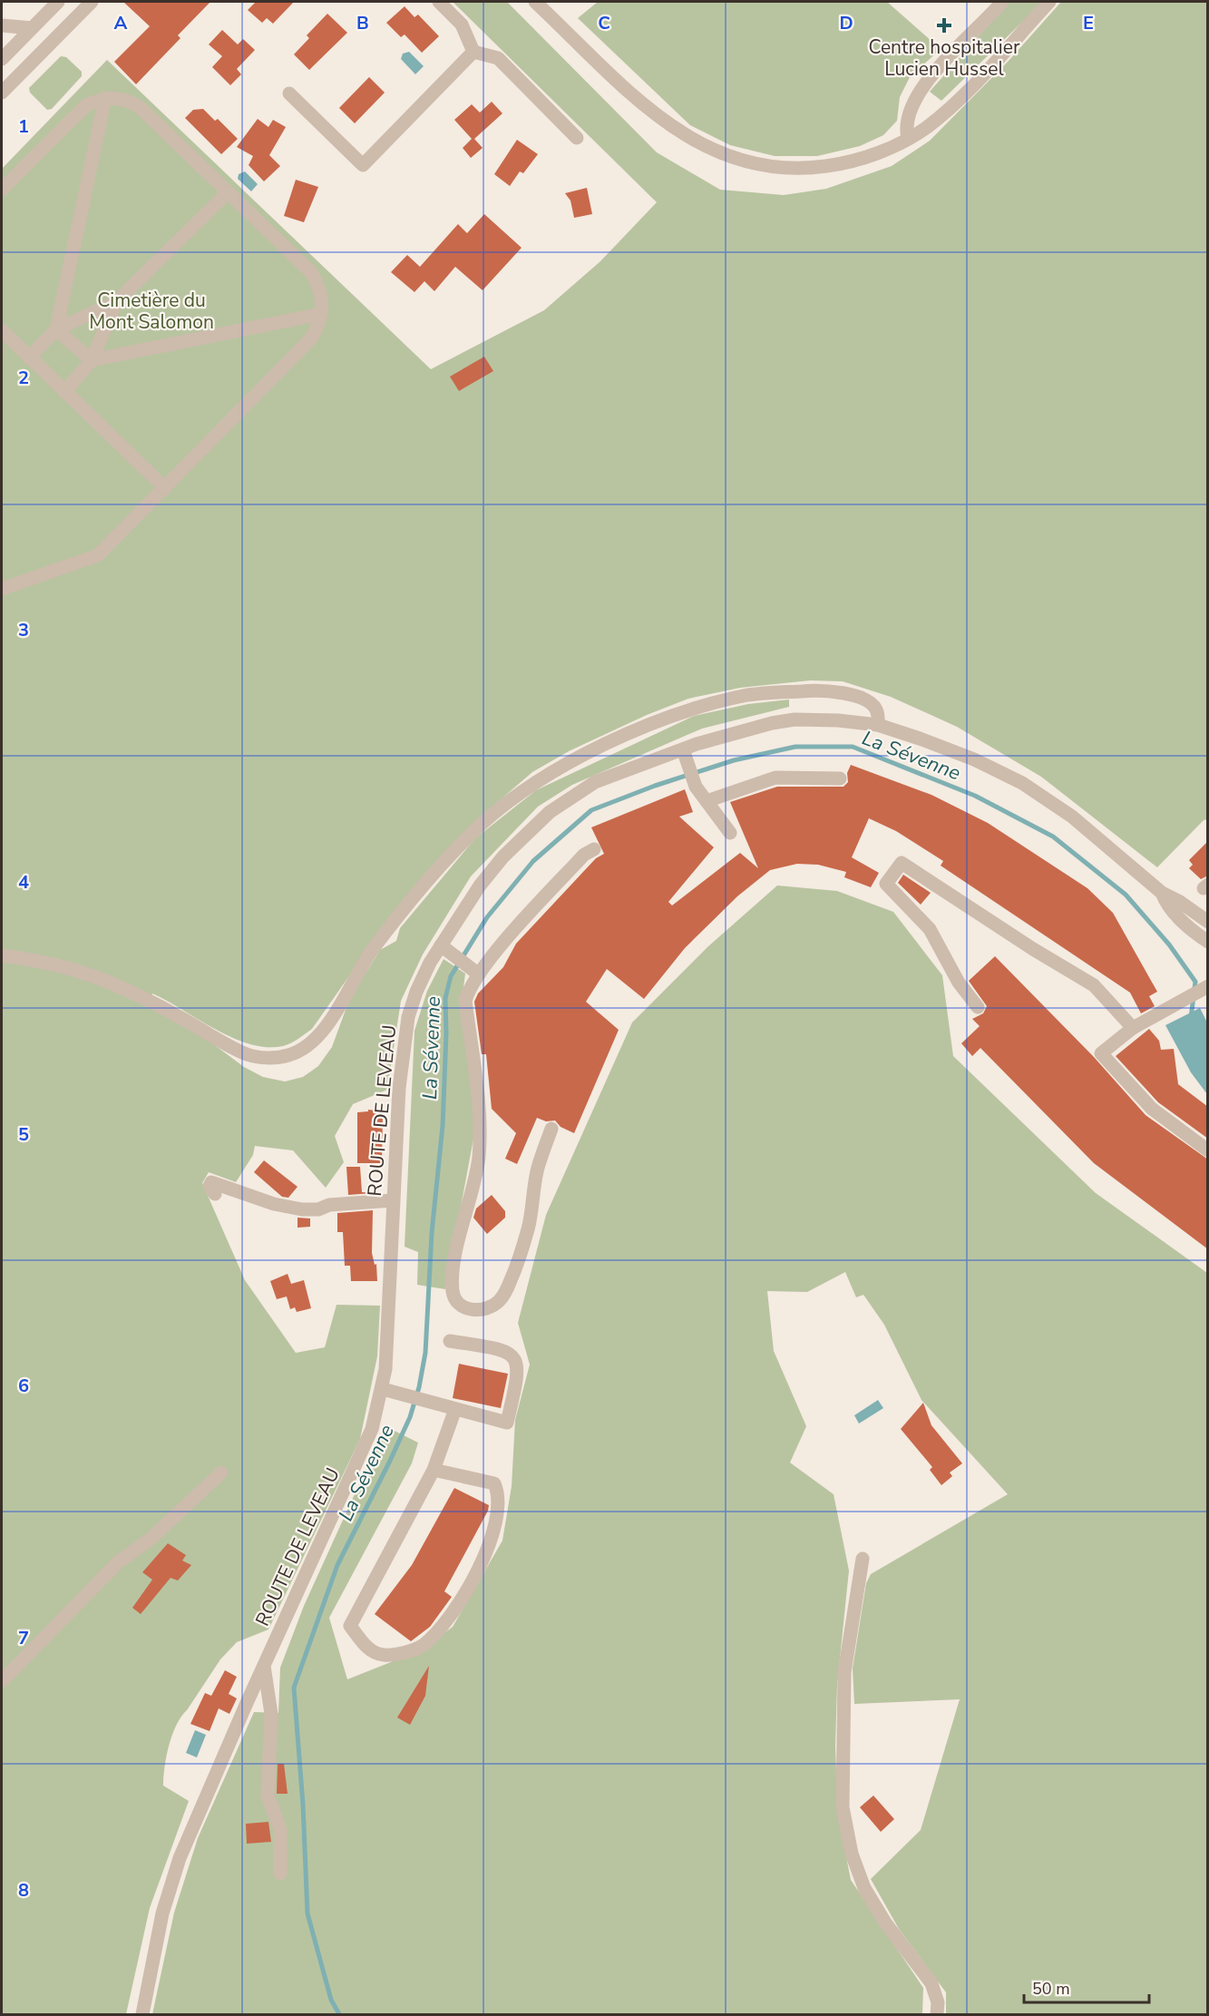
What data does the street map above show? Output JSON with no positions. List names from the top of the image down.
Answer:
{
  "streets": {
    "street": ["ROUTE DE LEVEAU"]
  },
  "water": ["La Sévenne"],
  "parks": ["Cimetière du Mont Salomon"],
  "places": {
    "health": ["Centre hospitalier Lucien Hussel"]
  },
  "scale_bar": "50 m",
  "grid": {
    "columns": [
      "A",
      "B",
      "C",
      "D",
      "E"
    ],
    "rows": [
      "1",
      "2",
      "3",
      "4",
      "5",
      "6",
      "7",
      "8"
    ]
  }
}
